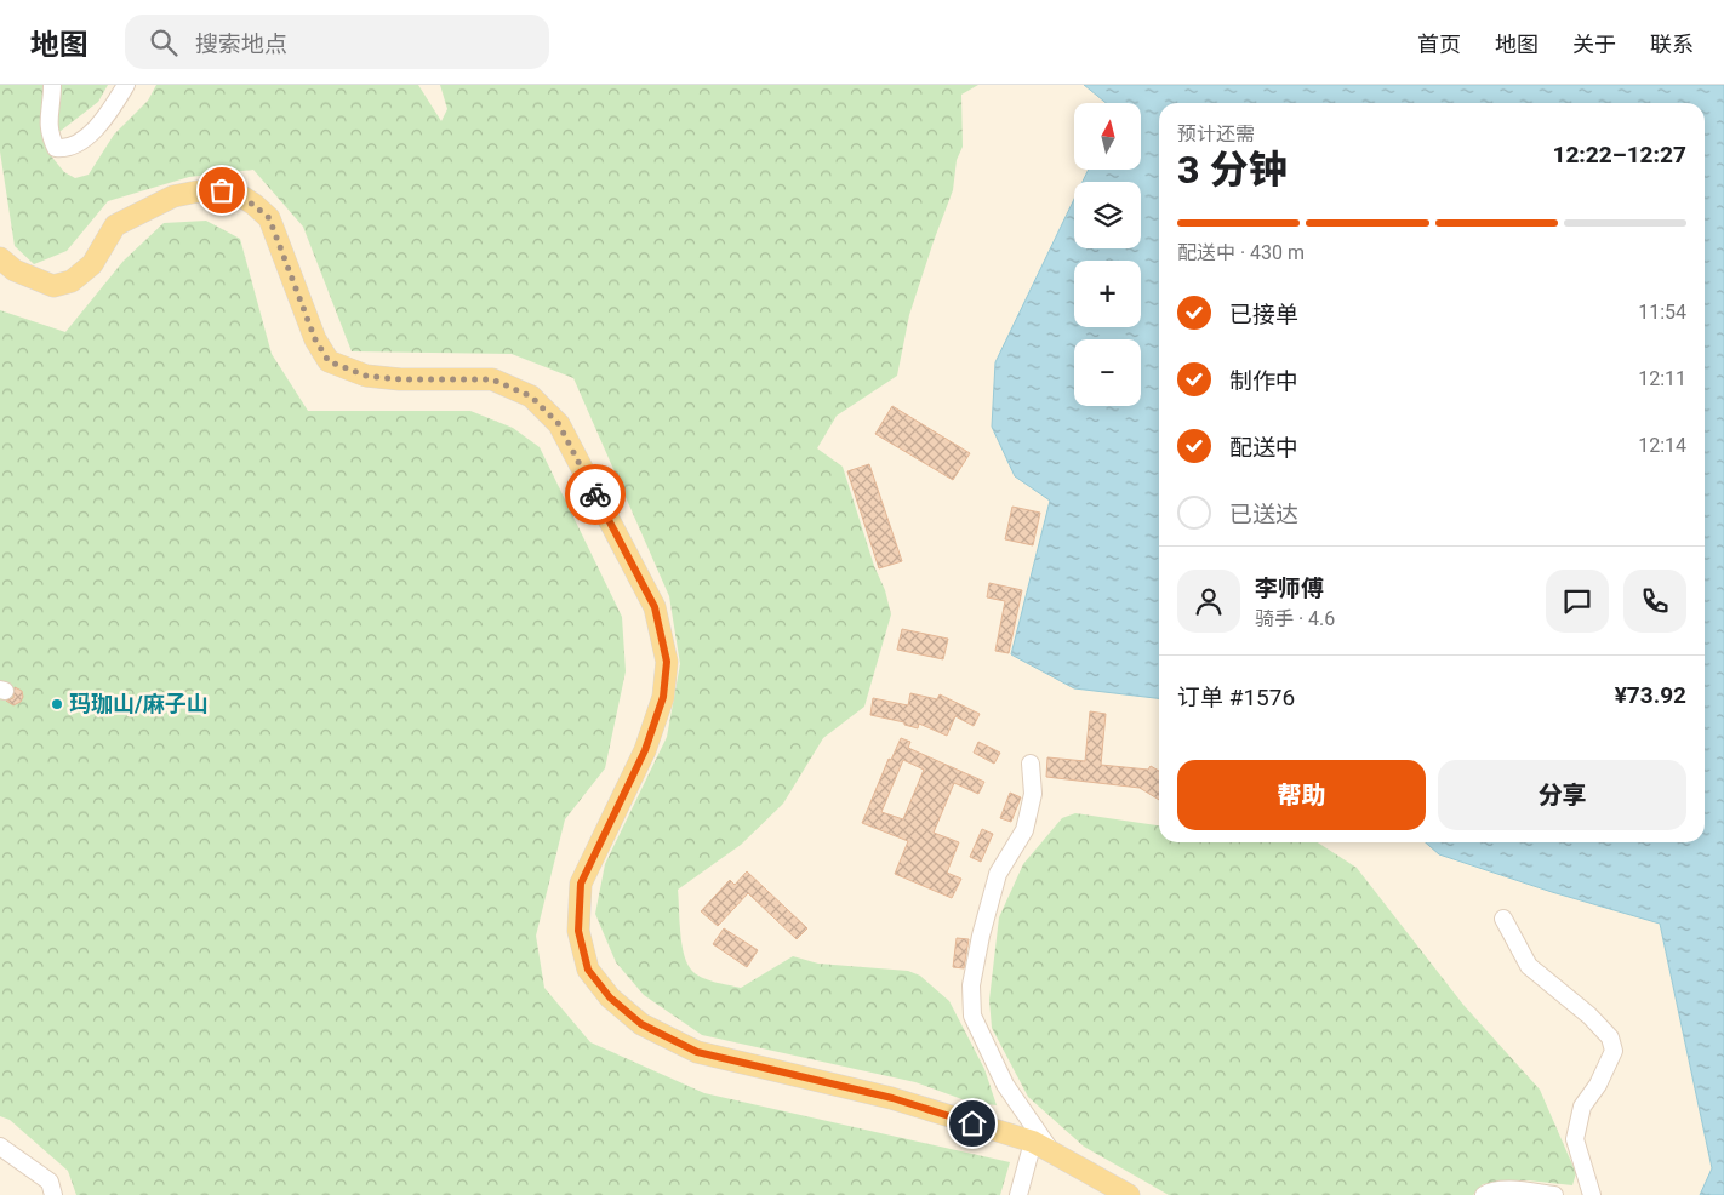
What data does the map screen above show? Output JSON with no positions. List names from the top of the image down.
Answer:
{
  "places": ["玛珈山/麻子山"],
  "north": "top",
  "page": {
    "header": "地图",
    "search": "搜索地点",
    "nav": [
      "首页",
      "地图",
      "关于",
      "联系"
    ],
    "map_buttons": ["+", "−"],
    "heading": ["3 分钟", "预计还需", "12:22–12:27"],
    "panel": [
      "李师傅",
      "骑手 · 4.6",
      "订单 #1576",
      "¥73.92"
    ],
    "bar": "配送中 · 430 m",
    "list": [
      ["已接单", "11:54"],
      ["制作中", "12:11"],
      ["配送中", "12:14"],
      "已送达"
    ],
    "buttons": ["帮助", "分享"]
  }
}
